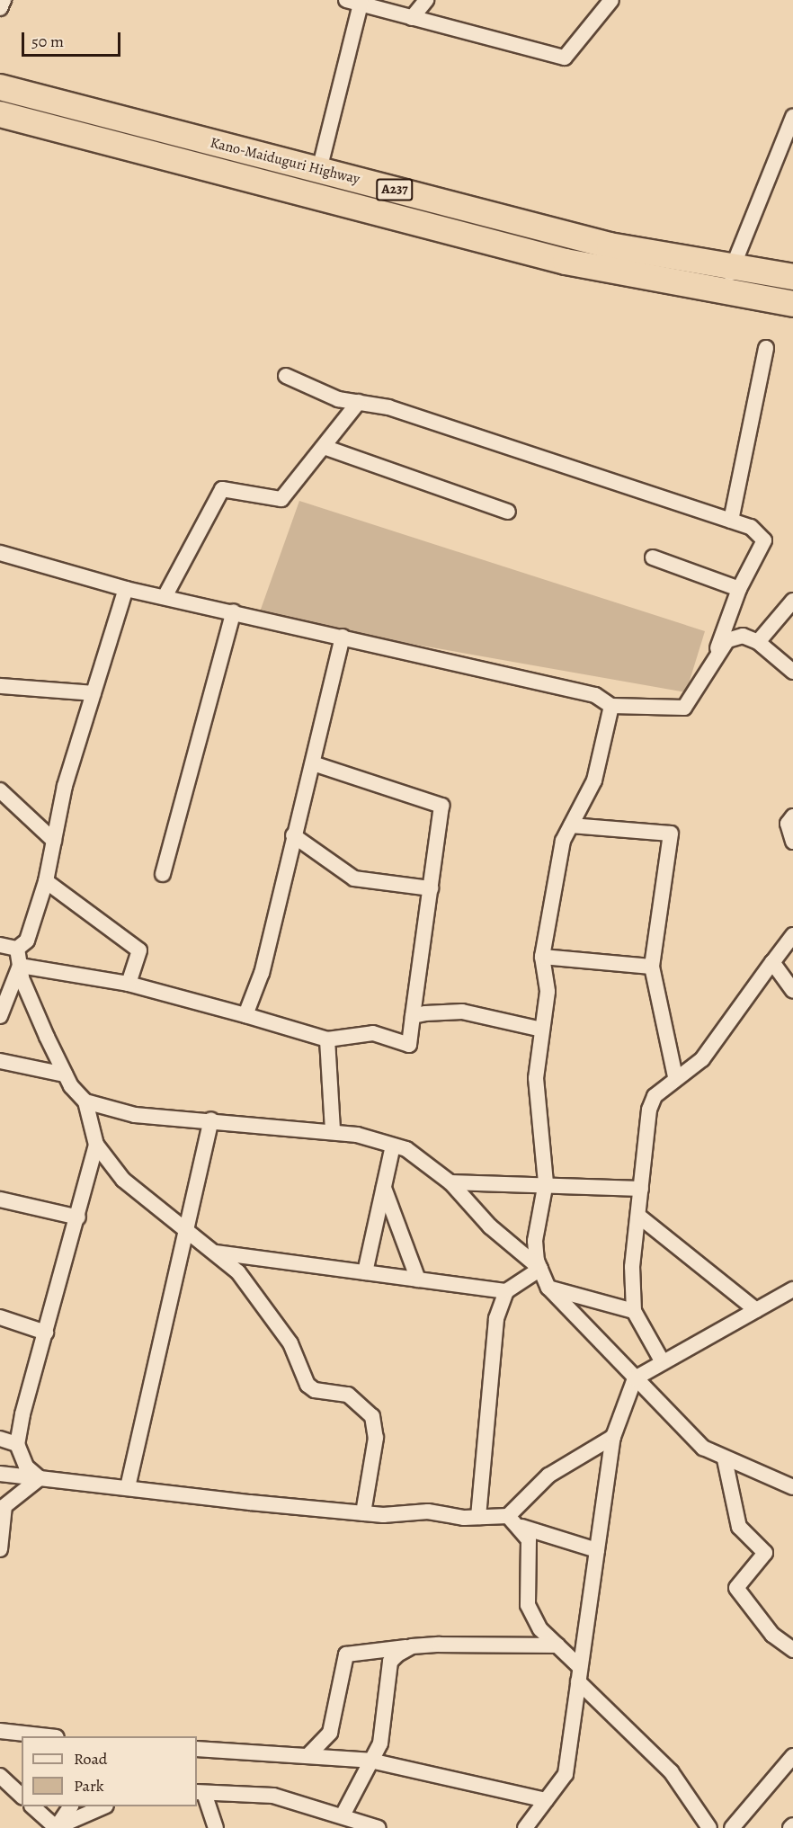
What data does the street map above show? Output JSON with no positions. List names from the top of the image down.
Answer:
{
  "streets": {
    "highway": ["Kano-Maiduguri Highway", "A237"]
  },
  "legend": ["Road", "Park"],
  "scale_bar": "50 m"
}
